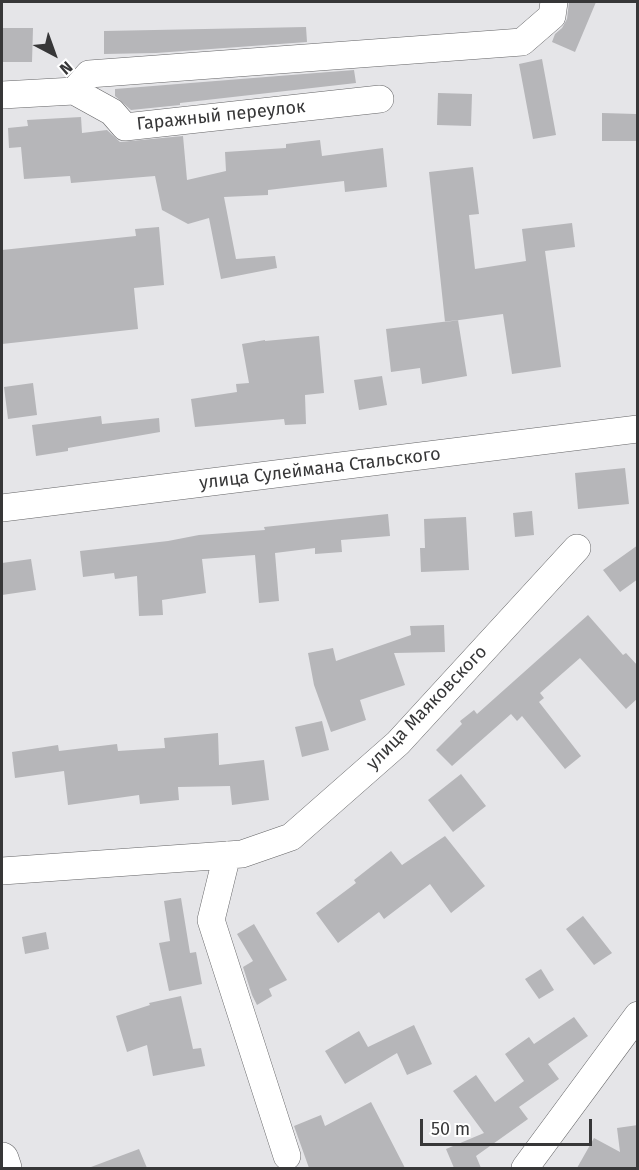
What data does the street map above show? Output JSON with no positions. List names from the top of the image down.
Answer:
{
  "streets": {
    "street": ["Гаражный переулок", "улица Сулеймана Стальского", "улица Маяковского"]
  },
  "scale_bar": "50 m",
  "north": "bottom right"
}
